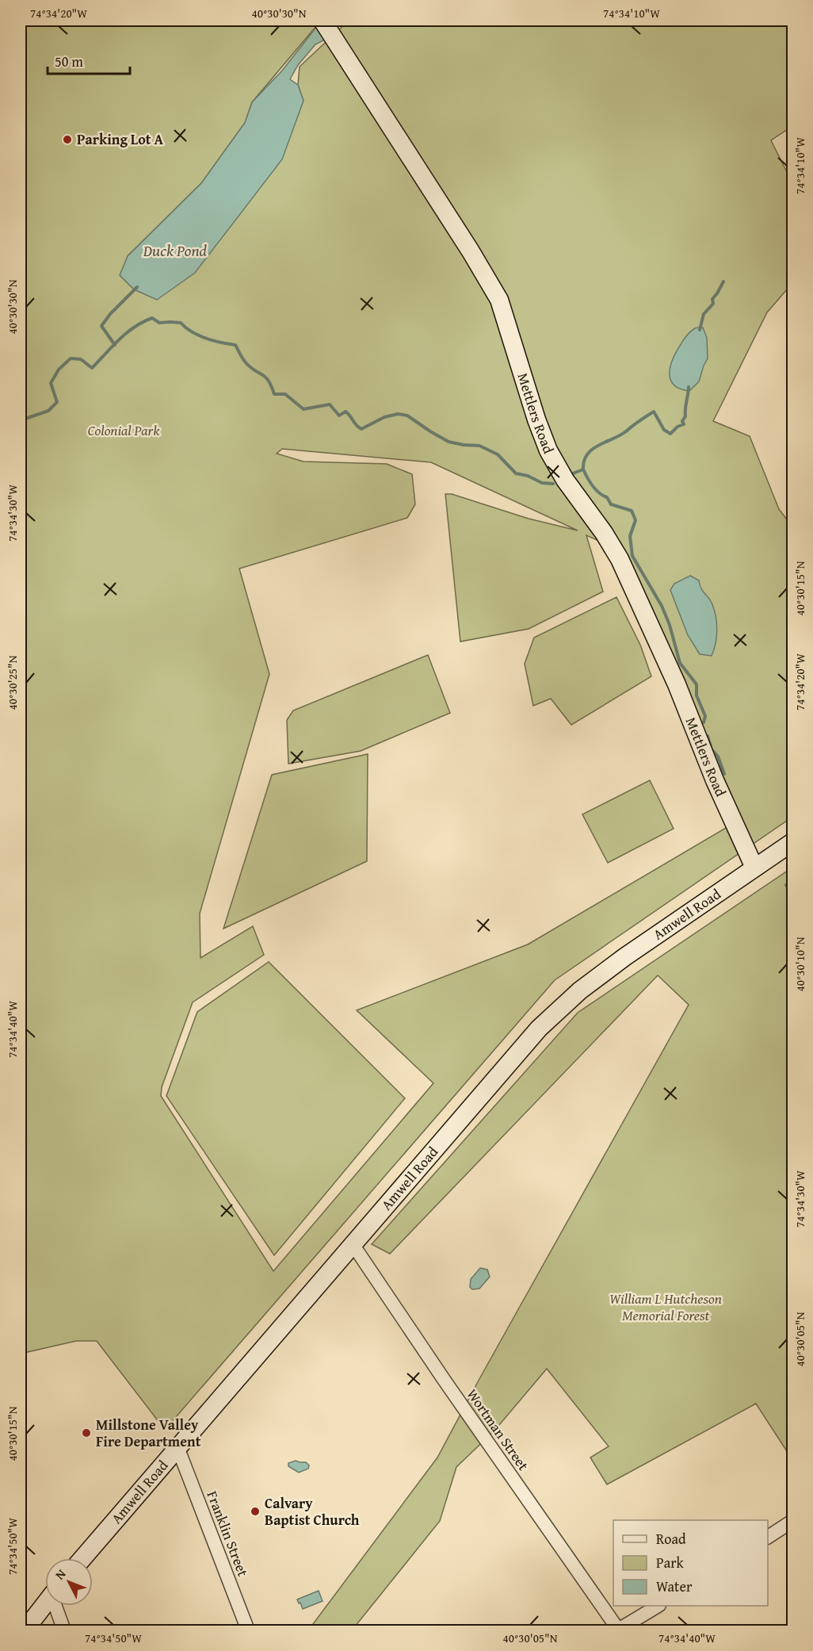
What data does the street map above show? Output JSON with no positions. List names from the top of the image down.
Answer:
{
  "streets": {
    "main road": ["Mettlers Road", "Amwell Road"],
    "street": ["Wortman Street", "Franklin Street"]
  },
  "crossings": [
    ["Mettlers Road", "Amwell Road"],
    ["Amwell Road", "Wortman Street"],
    ["Amwell Road", "Franklin Street"]
  ],
  "water": ["Duck Pond"],
  "parks": ["Colonial Park", "William L Hutcheson Memorial Forest"],
  "places": ["Parking Lot A", "Millstone Valley Fire Department", "Calvary Baptist Church"],
  "legend": ["Road", "Park", "Water"],
  "scale_bar": "50 m",
  "north": "top left",
  "coordinates": [
    "74°34'20\"W",
    "40°30'30\"N",
    "74°34'10\"W",
    "74°34'30\"W",
    "40°30'15\"N",
    "40°30'25\"N",
    "40°30'10\"N",
    "74°34'40\"W",
    "40°30'05\"N",
    "74°34'50\"W"
  ]
}
